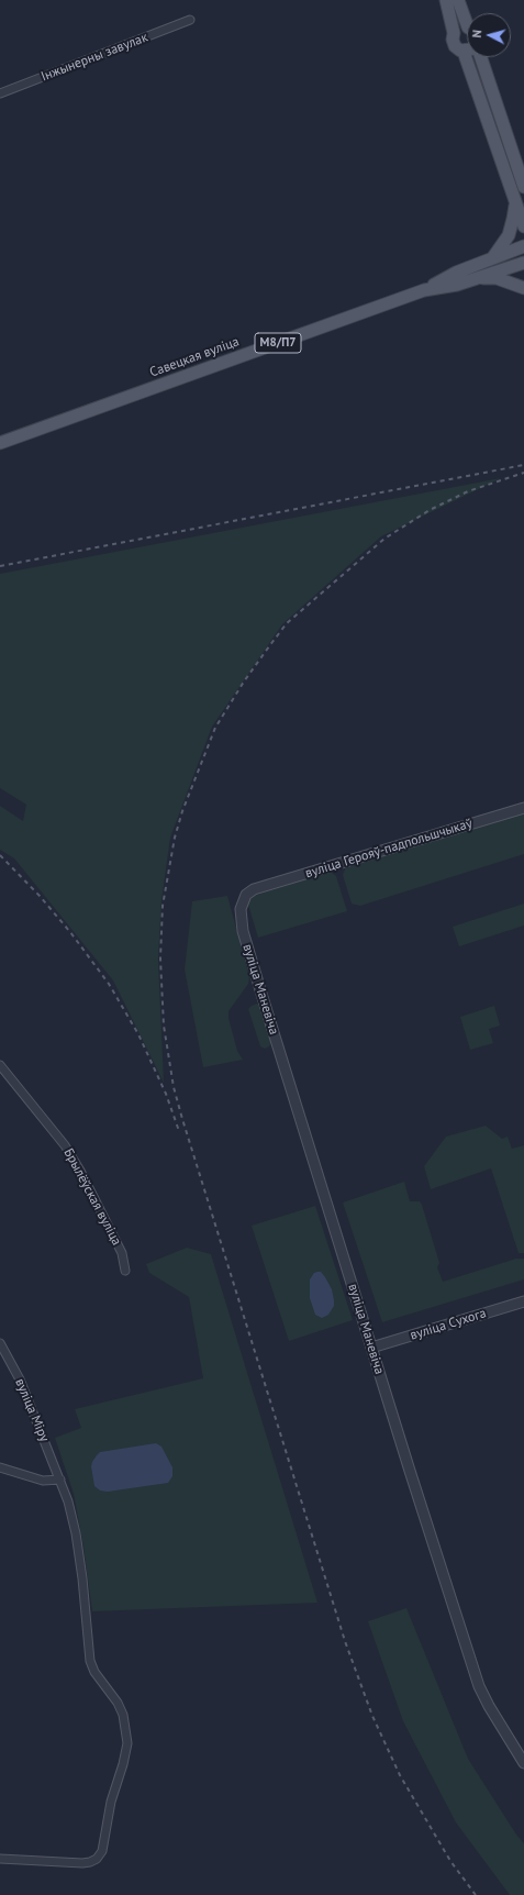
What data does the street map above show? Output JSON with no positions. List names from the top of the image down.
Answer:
{
  "streets": {
    "main road": ["М8/П7", "Савецкая вуліца"],
    "street": [
      "Інжынерны завулак",
      "вуліца Герояў-падпольшчыкаў",
      "вуліца Маневіча",
      "Брылёўская вуліца",
      "вуліца Сухога",
      "вуліца Міру"
    ]
  },
  "crossings": [
    ["вуліца Герояў-падпольшчыкаў", "вуліца Маневіча"],
    ["вуліца Маневіча", "вуліца Сухога"]
  ],
  "north": "left"
}
